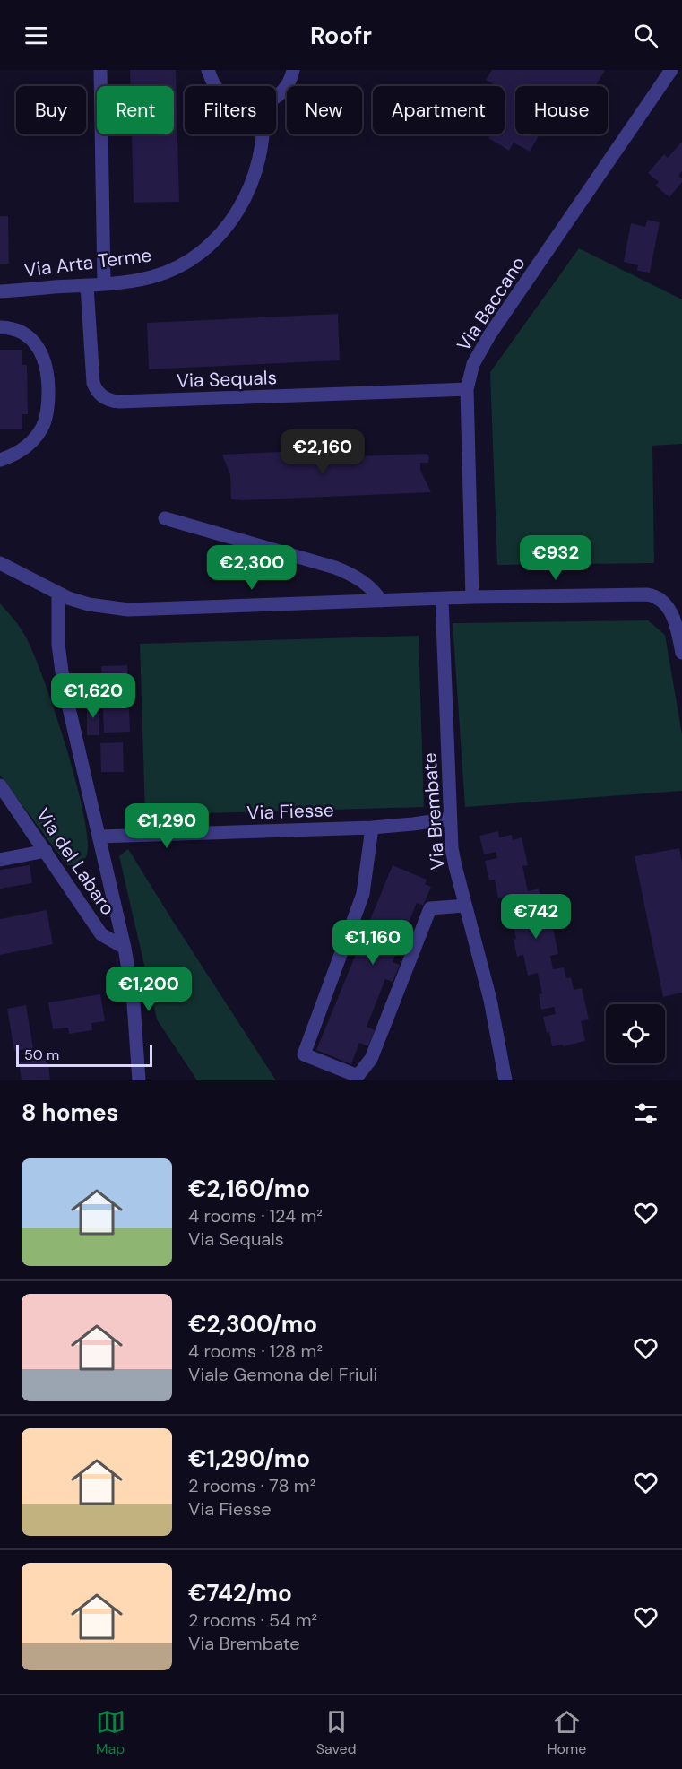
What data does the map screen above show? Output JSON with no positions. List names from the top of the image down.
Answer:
{
  "streets": {
    "street": [
      "Via Arta Terme",
      "Via Baccano",
      "Via Sequals",
      "Via Fiesse",
      "Via Brembate",
      "Via del Labaro"
    ]
  },
  "crossings": [
    ["Via Arta Terme", "Via Sequals"],
    ["Via Baccano", "Via Sequals"],
    ["Via Fiesse", "Via Brembate"]
  ],
  "scale_bar": "50 m",
  "page": {
    "header": "Roofr",
    "chip": [
      "Buy",
      "Rent",
      "Filters",
      "New",
      "Apartment",
      "House"
    ],
    "price": [
      "€2,160",
      "€932",
      "€2,300",
      "€1,620",
      "€1,290",
      "€742",
      "€1,160",
      "€1,200"
    ],
    "scale": "50 m",
    "heading": "8 homes",
    "list": [
      {
        "name": "€2,160/mo",
        "note": "4 rooms · 124 m² · Via Sequals"
      },
      {
        "name": "€2,300/mo",
        "note": "4 rooms · 128 m² · Viale Gemona del Friuli"
      },
      {
        "name": "€1,290/mo",
        "note": "2 rooms · 78 m² · Via Fiesse"
      },
      {
        "name": "€742/mo",
        "note": "2 rooms · 54 m² · Via Brembate"
      }
    ],
    "tabs": ["Map", "Saved", "Home"]
  }
}
